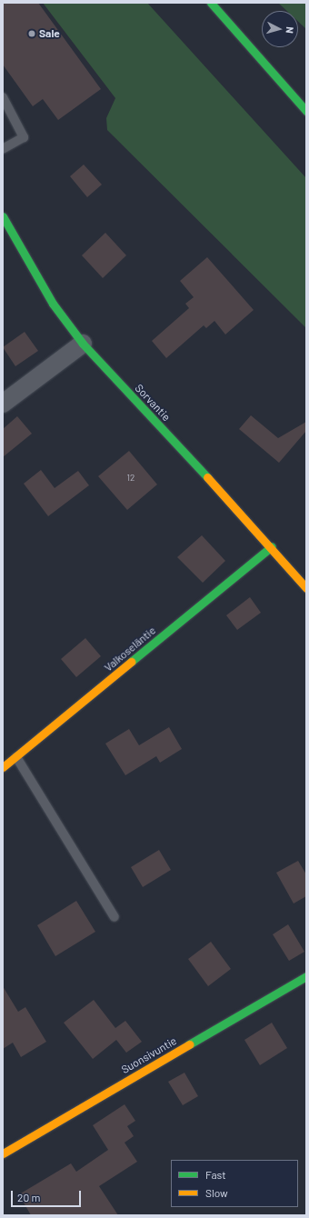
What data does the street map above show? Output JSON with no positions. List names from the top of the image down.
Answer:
{
  "streets": {
    "main road": ["Sorvantie", "Valkoseläntie", "Suonsivuntie"]
  },
  "crossings": [
    ["Sorvantie", "Valkoseläntie"]
  ],
  "places": ["Sale"],
  "house_numbers": ["12"],
  "legend": ["Fast", "Slow"],
  "scale_bar": "20 m",
  "north": "right"
}
